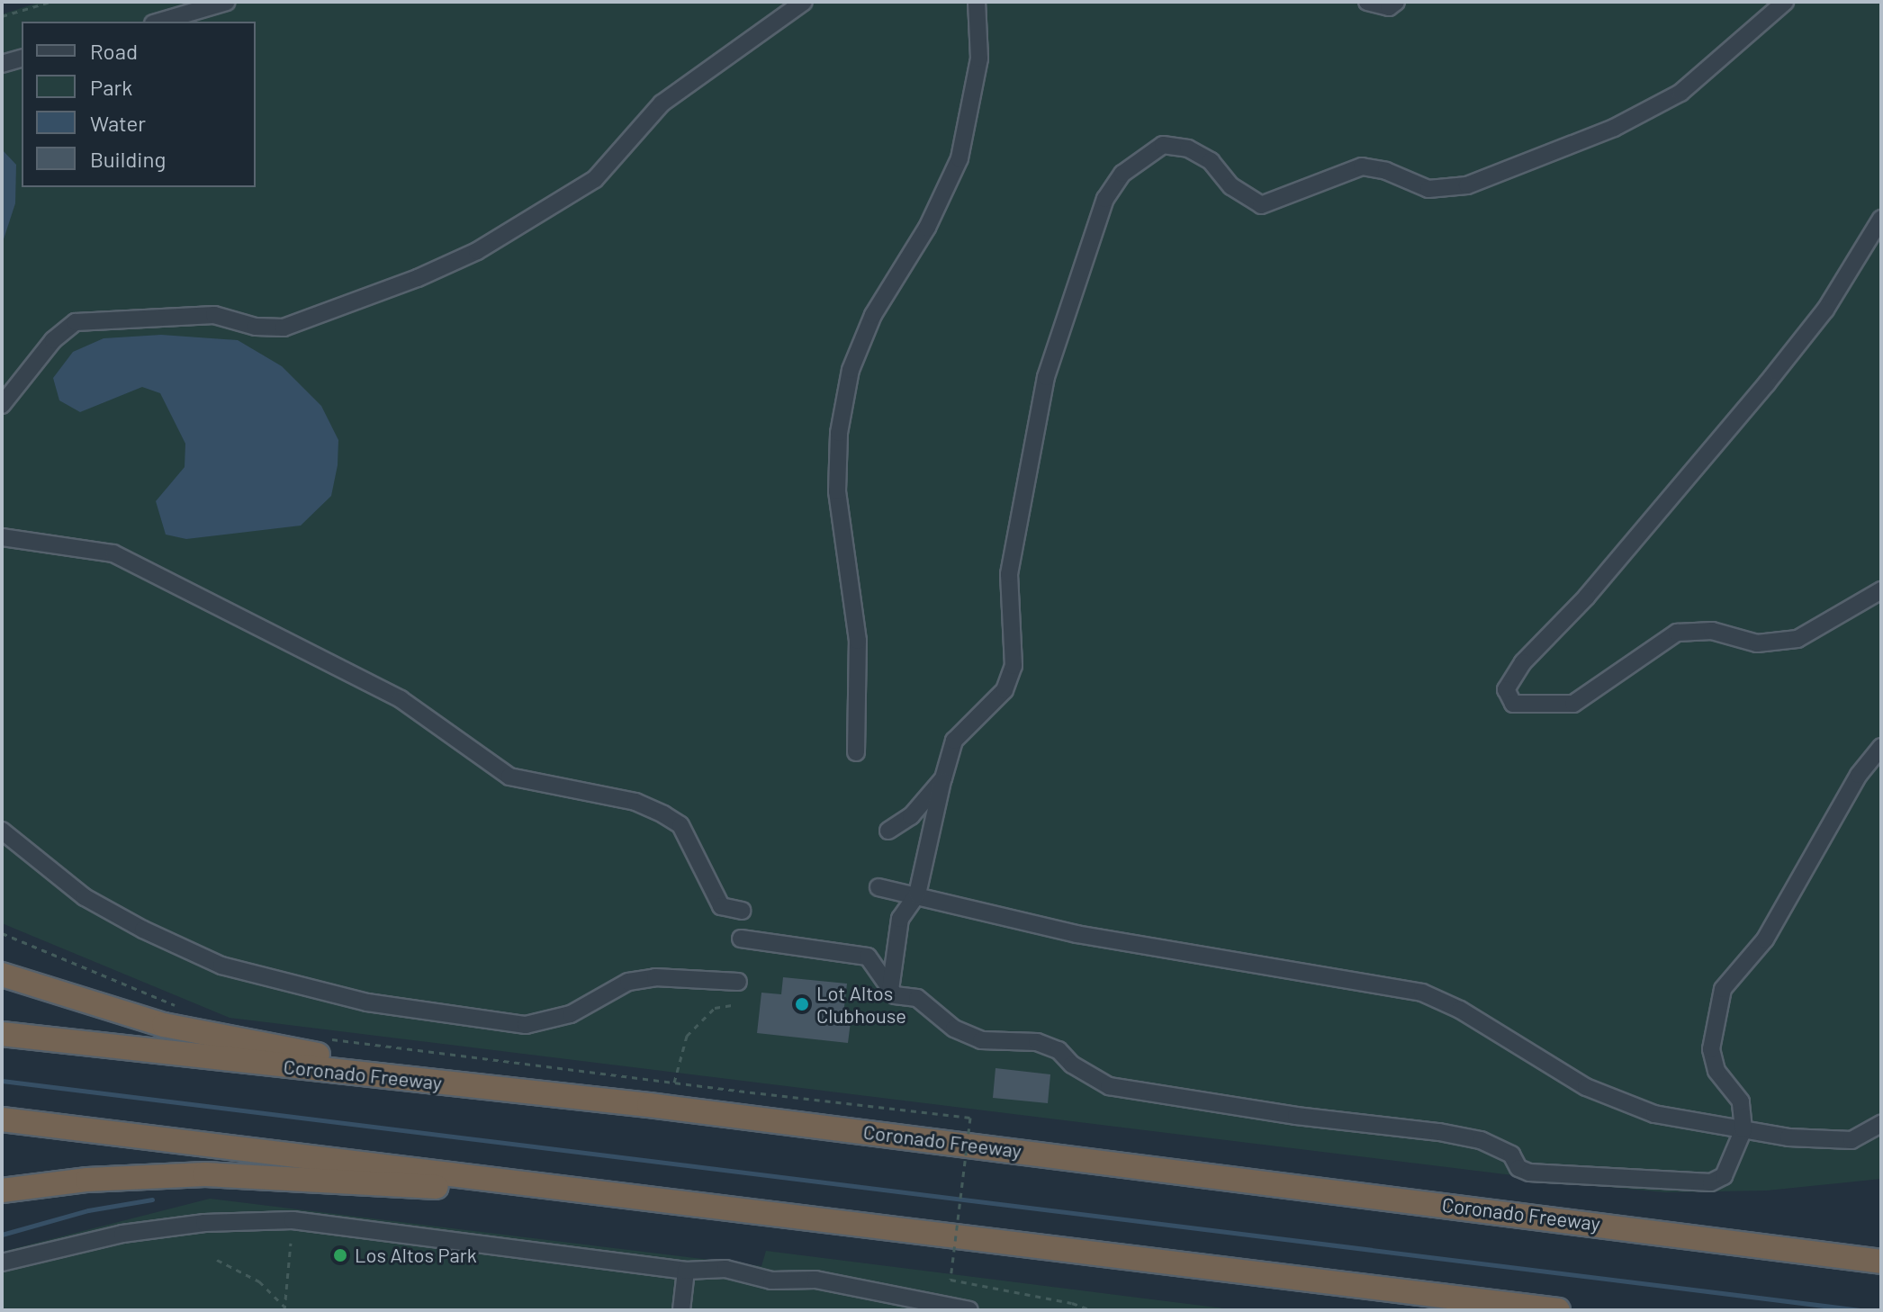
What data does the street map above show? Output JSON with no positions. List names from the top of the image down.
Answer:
{
  "streets": {
    "highway": ["Coronado Freeway"]
  },
  "places": ["Lot Altos Clubhouse", "Los Altos Park"],
  "legend": [
    "Road",
    "Park",
    "Water",
    "Building"
  ]
}
